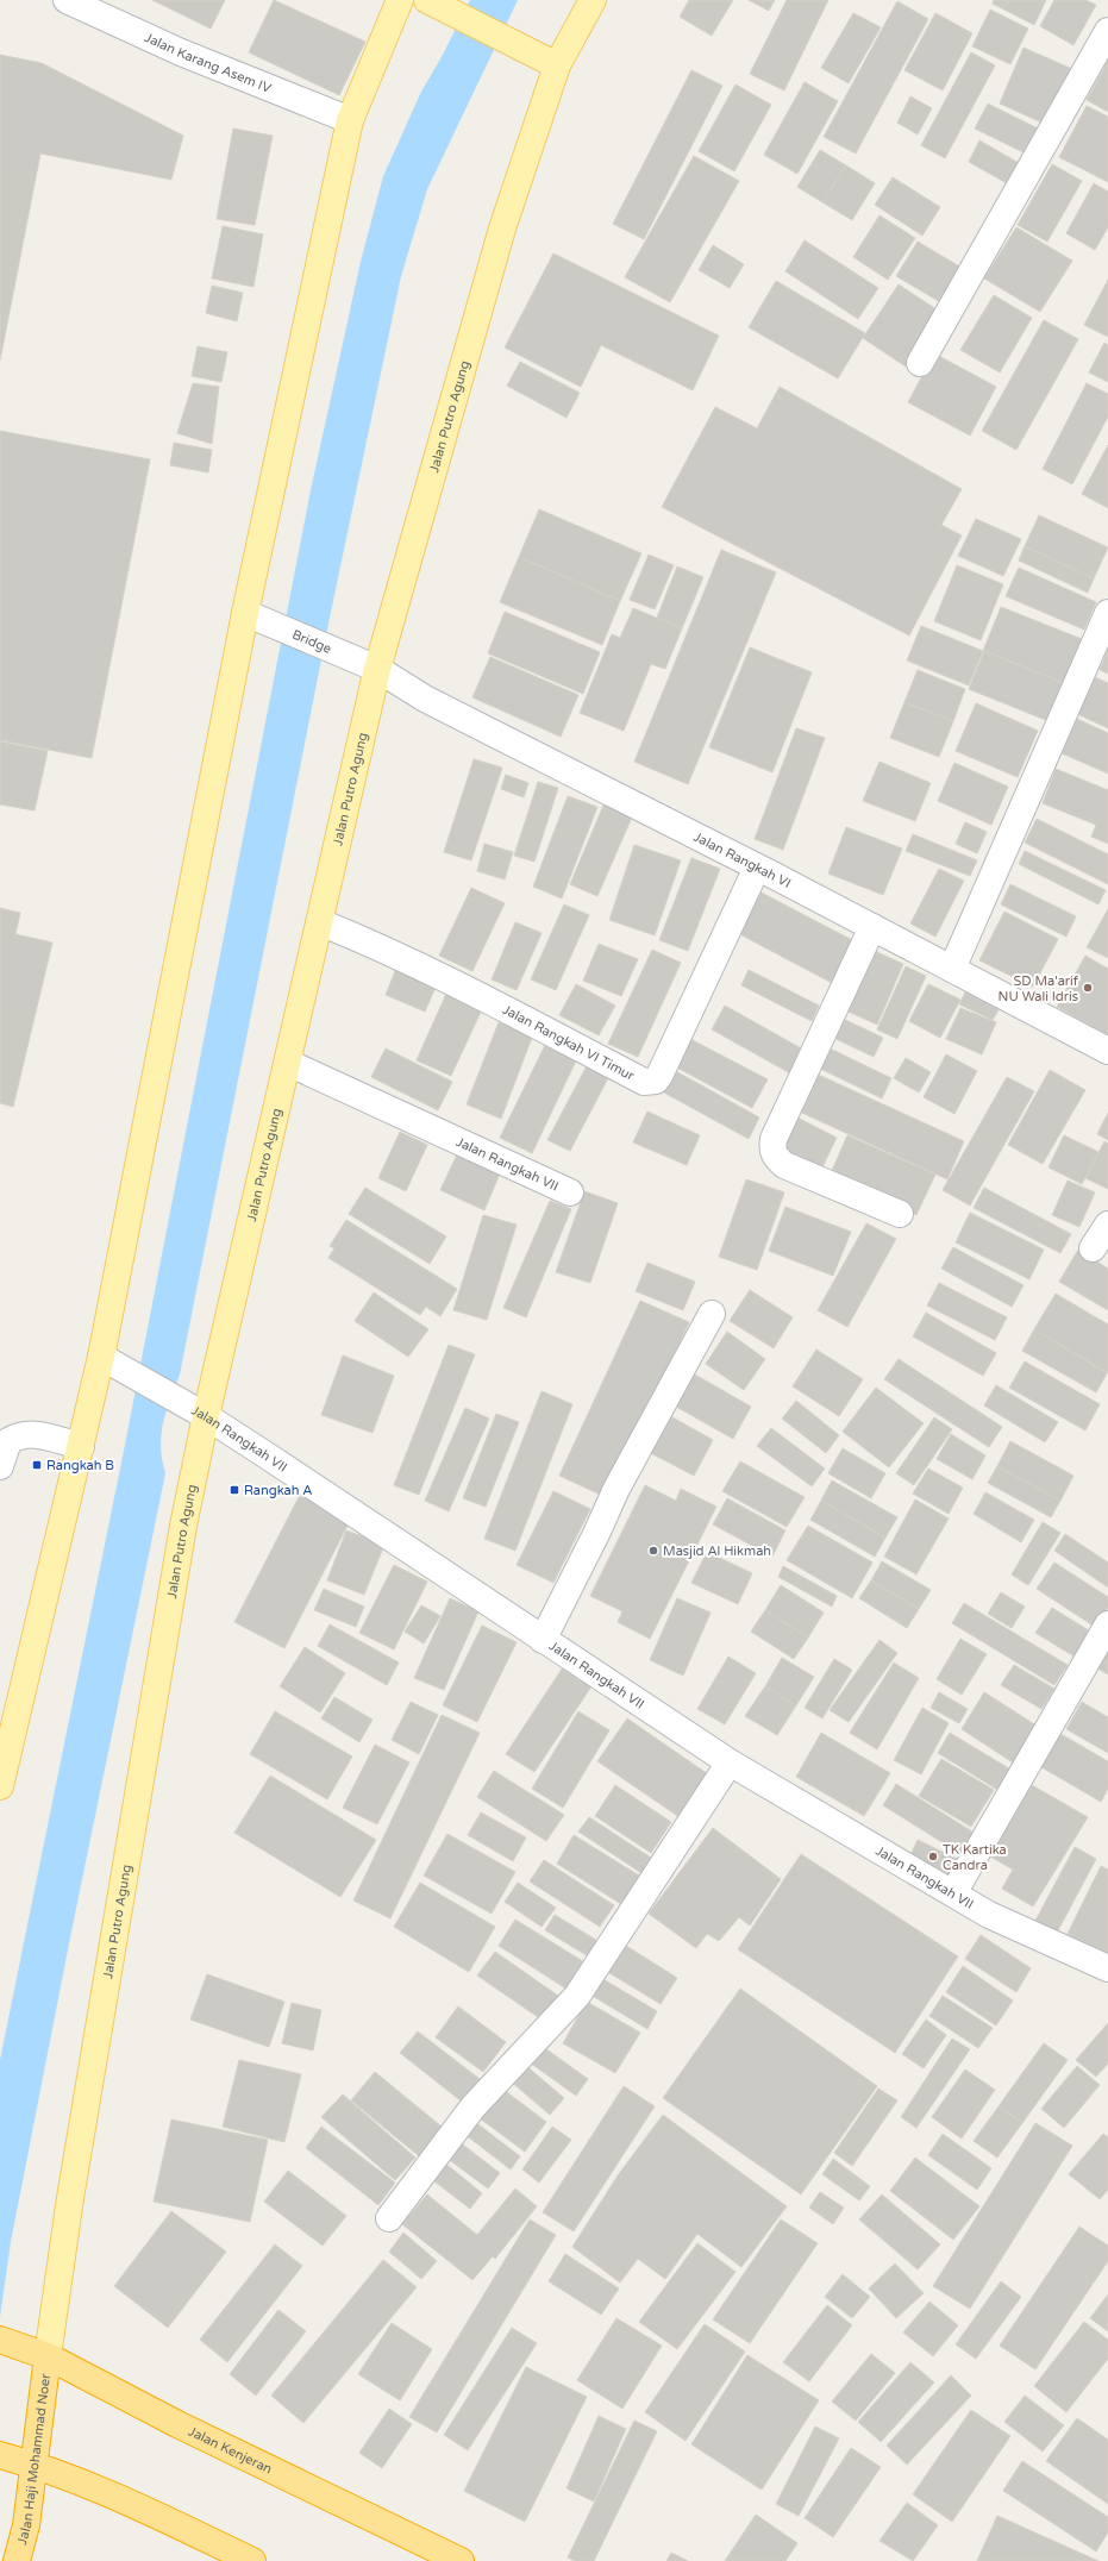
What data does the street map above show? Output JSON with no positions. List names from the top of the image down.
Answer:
{
  "streets": {
    "highway": ["Jalan Kenjeran", "Jalan Haji Mohammad Noer"],
    "main road": ["Jalan Putro Agung"],
    "street": [
      "Jalan Karang Asem IV",
      "Bridge",
      "Jalan Rangkah VI",
      "Jalan Rangkah VI Timur",
      "Jalan Rangkah VII"
    ]
  },
  "crossings": [
    ["Jalan Putro Agung", "Bridge"],
    ["Jalan Putro Agung", "Jalan Rangkah VI"],
    ["Jalan Putro Agung", "Jalan Rangkah VI Timur"],
    ["Jalan Putro Agung", "Jalan Rangkah VII"],
    ["Jalan Putro Agung", "Jalan Kenjeran"],
    ["Jalan Putro Agung", "Jalan Haji Mohammad Noer"],
    ["Bridge", "Jalan Rangkah VI"],
    ["Jalan Rangkah VI", "Jalan Rangkah VI Timur"],
    ["Jalan Kenjeran", "Jalan Haji Mohammad Noer"]
  ],
  "places": {
    "other": ["SD Ma'arif NU Wali Idris", "Masjid Al Hikmah", "TK Kartika Candra"],
    "transit": ["Rangkah B", "Rangkah A"]
  }
}
